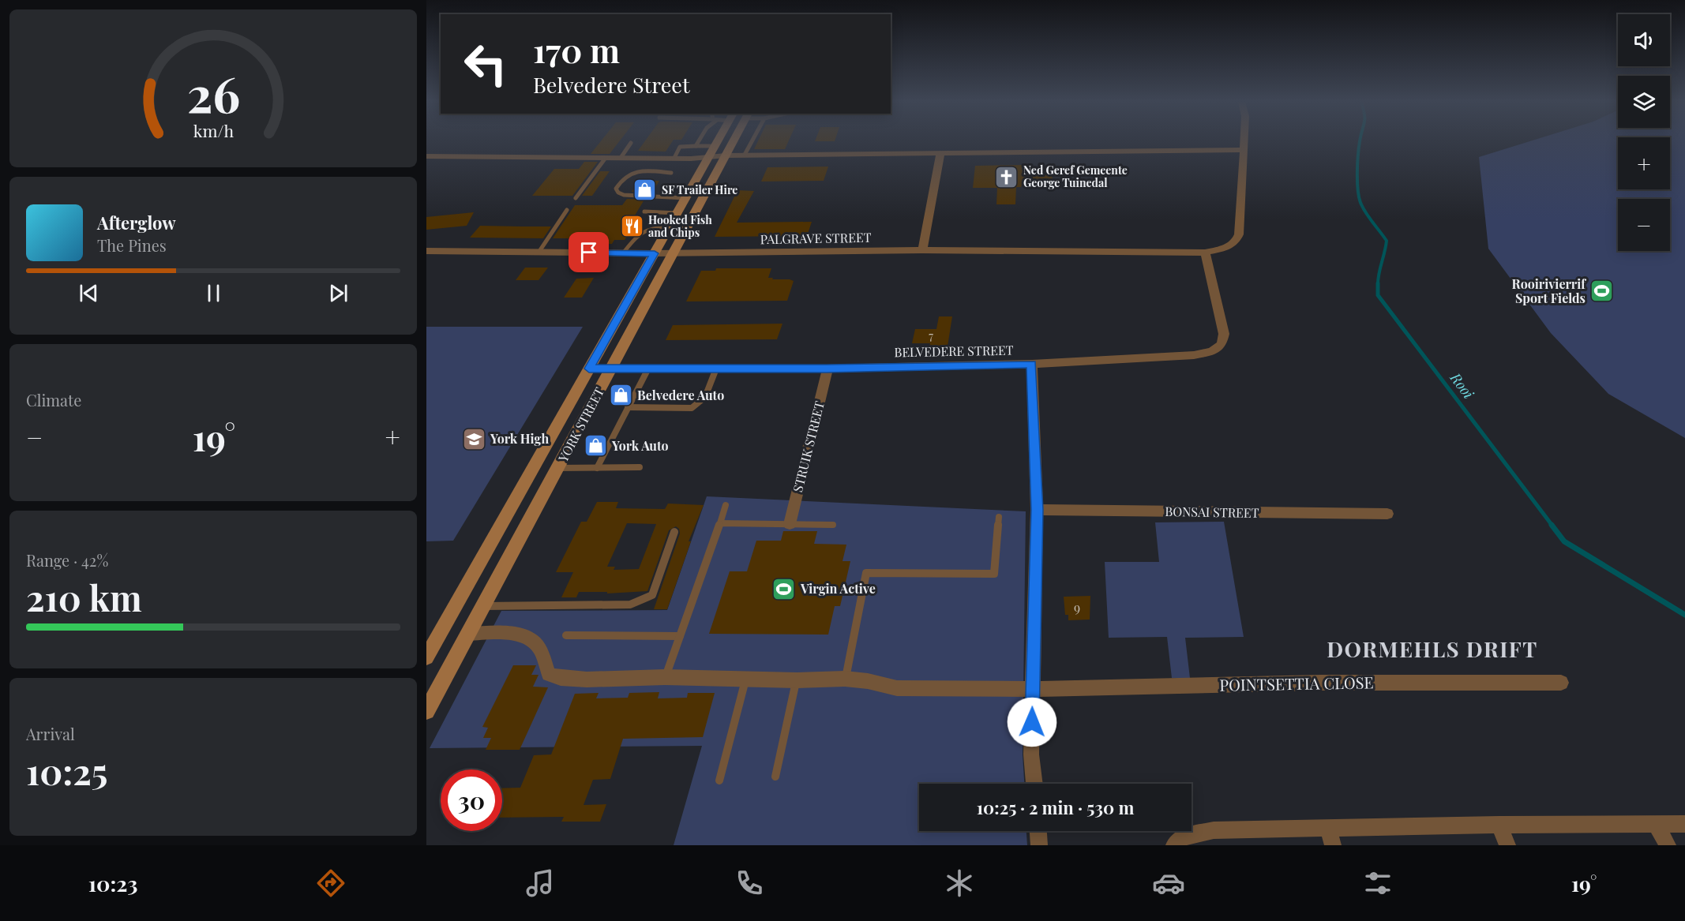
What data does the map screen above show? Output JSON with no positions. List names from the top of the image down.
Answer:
{
  "streets": {
    "main road": ["YORK STREET"],
    "street": [
      "PALGRAVE STREET",
      "BELVEDERE STREET",
      "STRUIK STREET",
      "BONSAI STREET",
      "POINTSETTIA CLOSE"
    ]
  },
  "crossings": [
    ["PALGRAVE STREET", "BELVEDERE STREET"],
    ["PALGRAVE STREET", "YORK STREET"],
    ["BELVEDERE STREET", "YORK STREET"],
    ["BELVEDERE STREET", "STRUIK STREET"],
    ["YORK STREET", "POINTSETTIA CLOSE"]
  ],
  "districts": ["DORMEHLS DRIFT"],
  "water": ["Rooi"],
  "places": {
    "church": ["Ned Geref Gemeente George Tuinedal"],
    "shop": ["SF Trailer Hire", "Belvedere Auto", "York Auto"],
    "restaurant": ["Hooked Fish and Chips"],
    "sports": ["Rooirivierrif Sport Fields", "Virgin Active"],
    "school or university": ["York High"]
  },
  "house_numbers": ["7", "9"],
  "page": {
    "map_buttons": ["+", "−"],
    "turn": ["170 m", "Belvedere Street"],
    "song": ["Afterglow", "The Pines"],
    "tile": [
      "Climate",
      ["Range · 42%", "210 km"],
      ["Arrival", "10:25"]
    ],
    "heat": ["−", "19°", "+"],
    "limit": "30",
    "trip": "10:25 · 2 min · 530 m",
    "tabs": ["10:23", "19°"],
    "gauge": ["26", "km/h"]
  }
}
